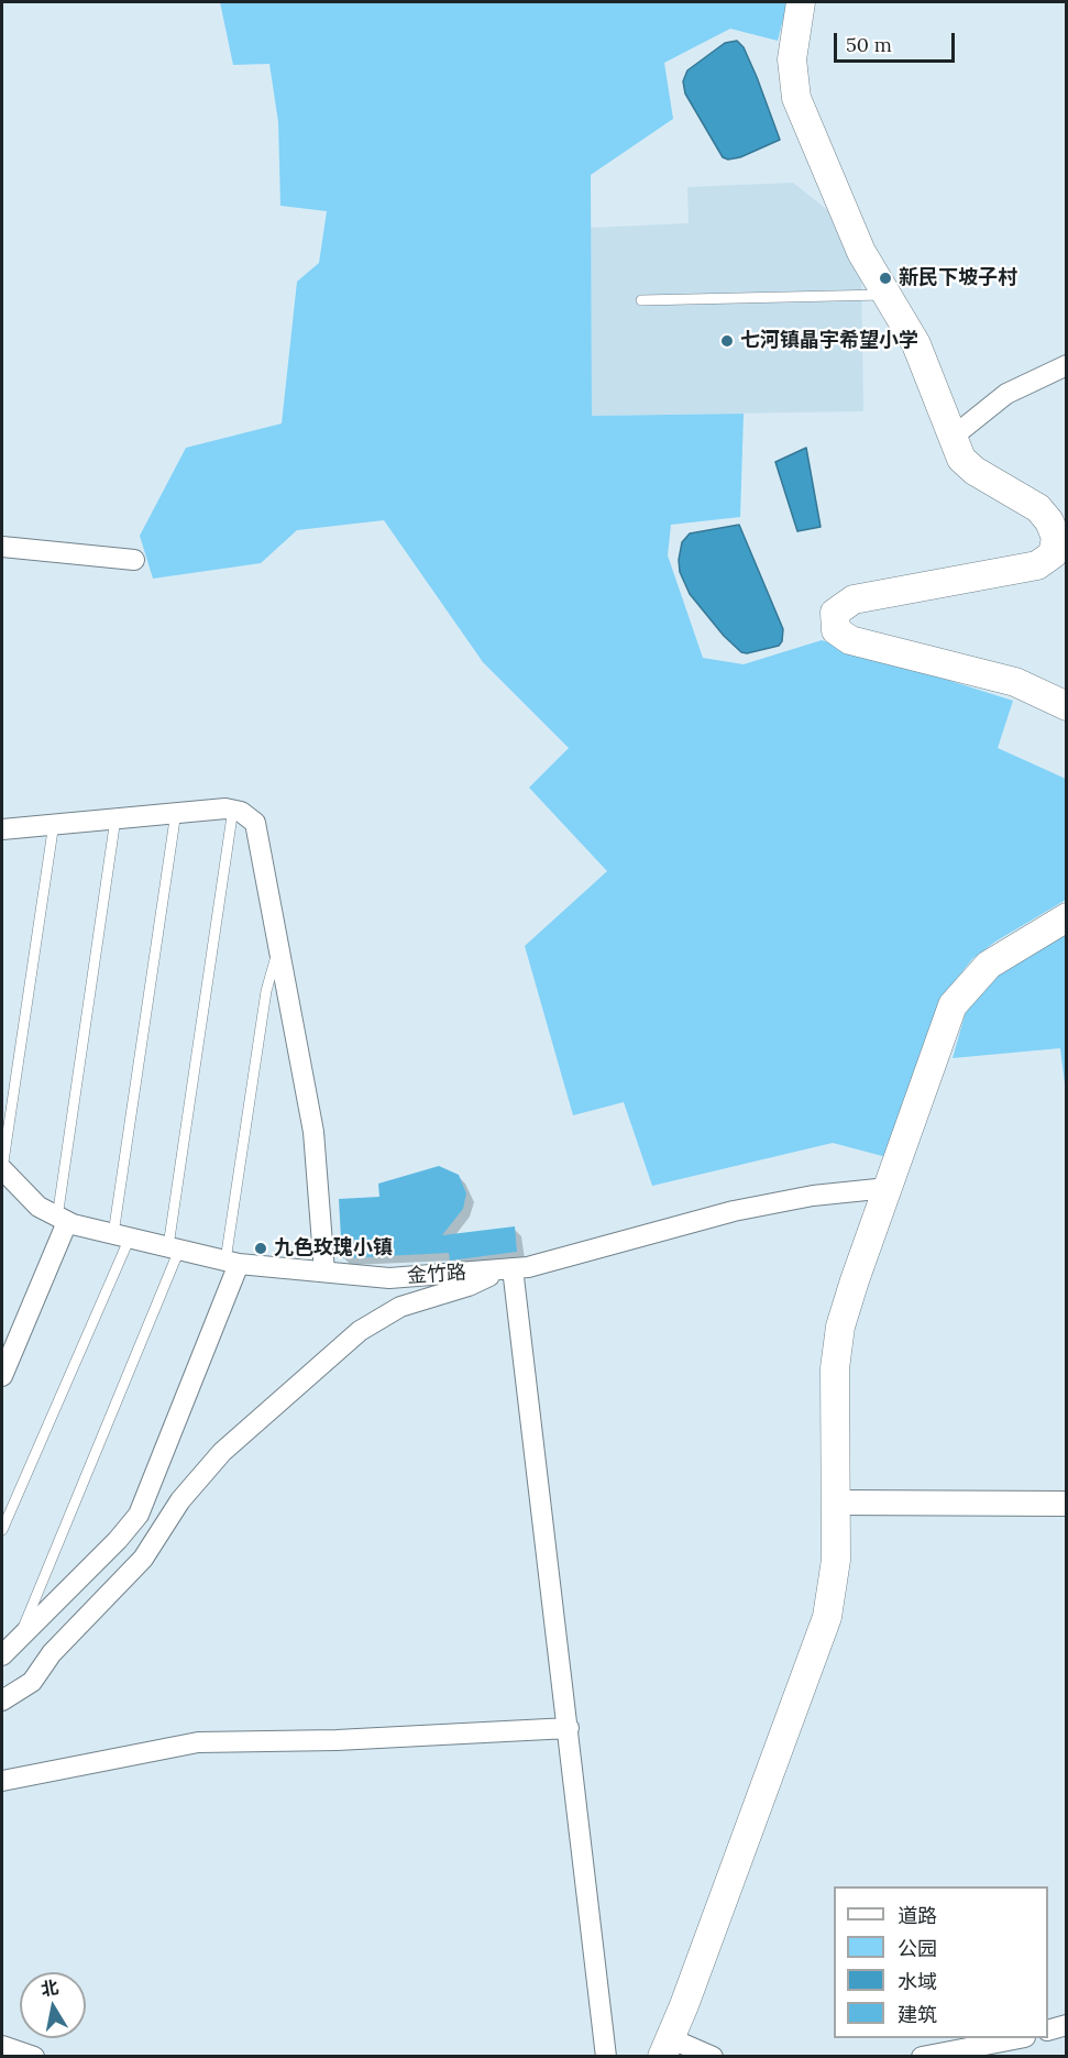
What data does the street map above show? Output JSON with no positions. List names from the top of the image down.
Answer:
{
  "streets": {
    "street": ["金竹路"]
  },
  "places": ["新民下坡子村", "七河镇晶宇希望小学", "九色玫瑰小镇"],
  "legend": [
    "道路",
    "公园",
    "水域",
    "建筑"
  ],
  "scale_bar": "50 m",
  "north": "top"
}
